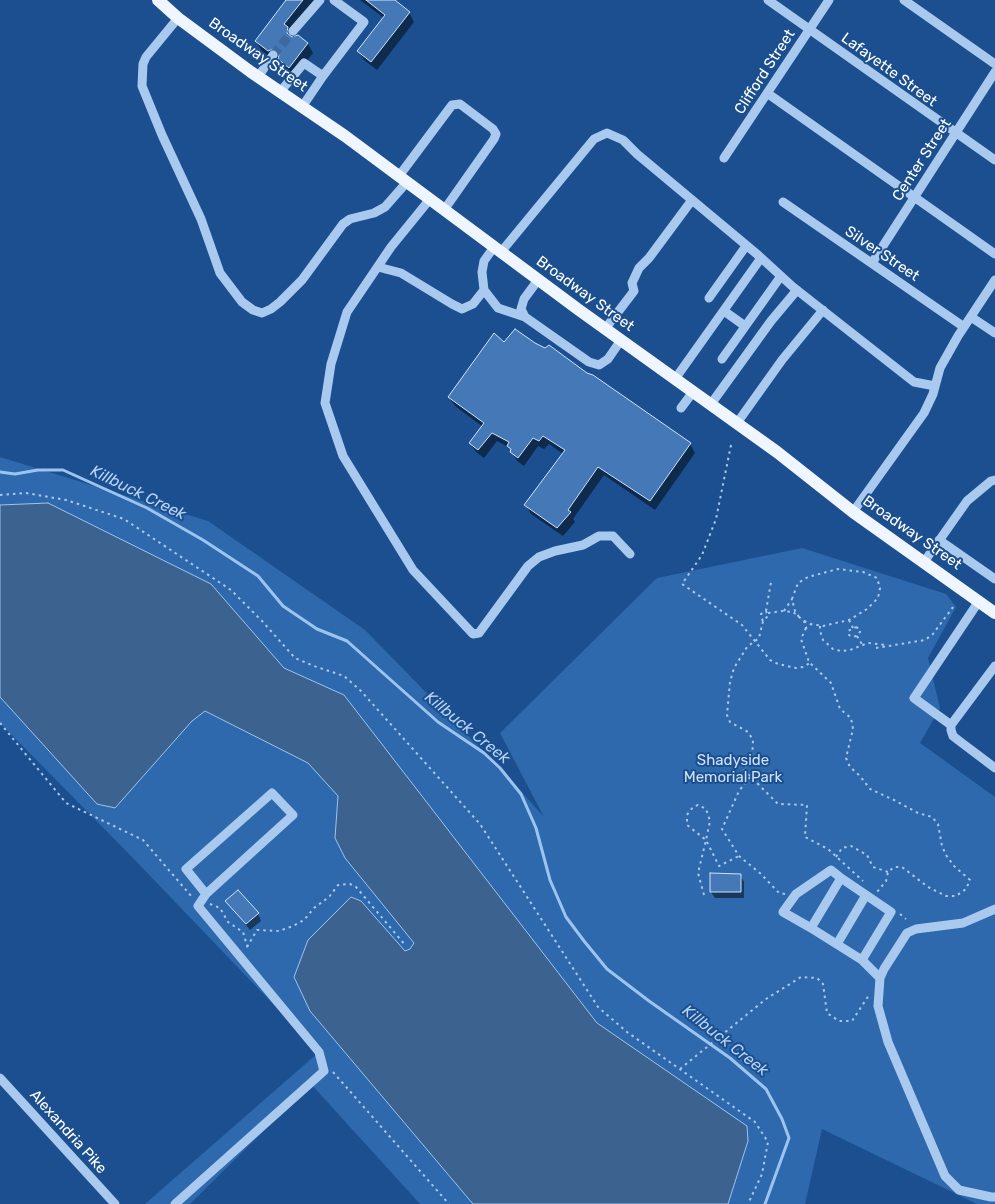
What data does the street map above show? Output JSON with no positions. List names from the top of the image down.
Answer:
{
  "streets": {
    "main road": ["Broadway Street"],
    "street": [
      "Lafayette Street",
      "Clifford Street",
      "Center Street",
      "Silver Street",
      "Alexandria Pike"
    ]
  },
  "crossings": [
    ["Lafayette Street", "Clifford Street"],
    ["Lafayette Street", "Center Street"],
    ["Center Street", "Silver Street"]
  ],
  "water": ["Killbuck Creek"],
  "parks": ["Shadyside Memorial Park"]
}
